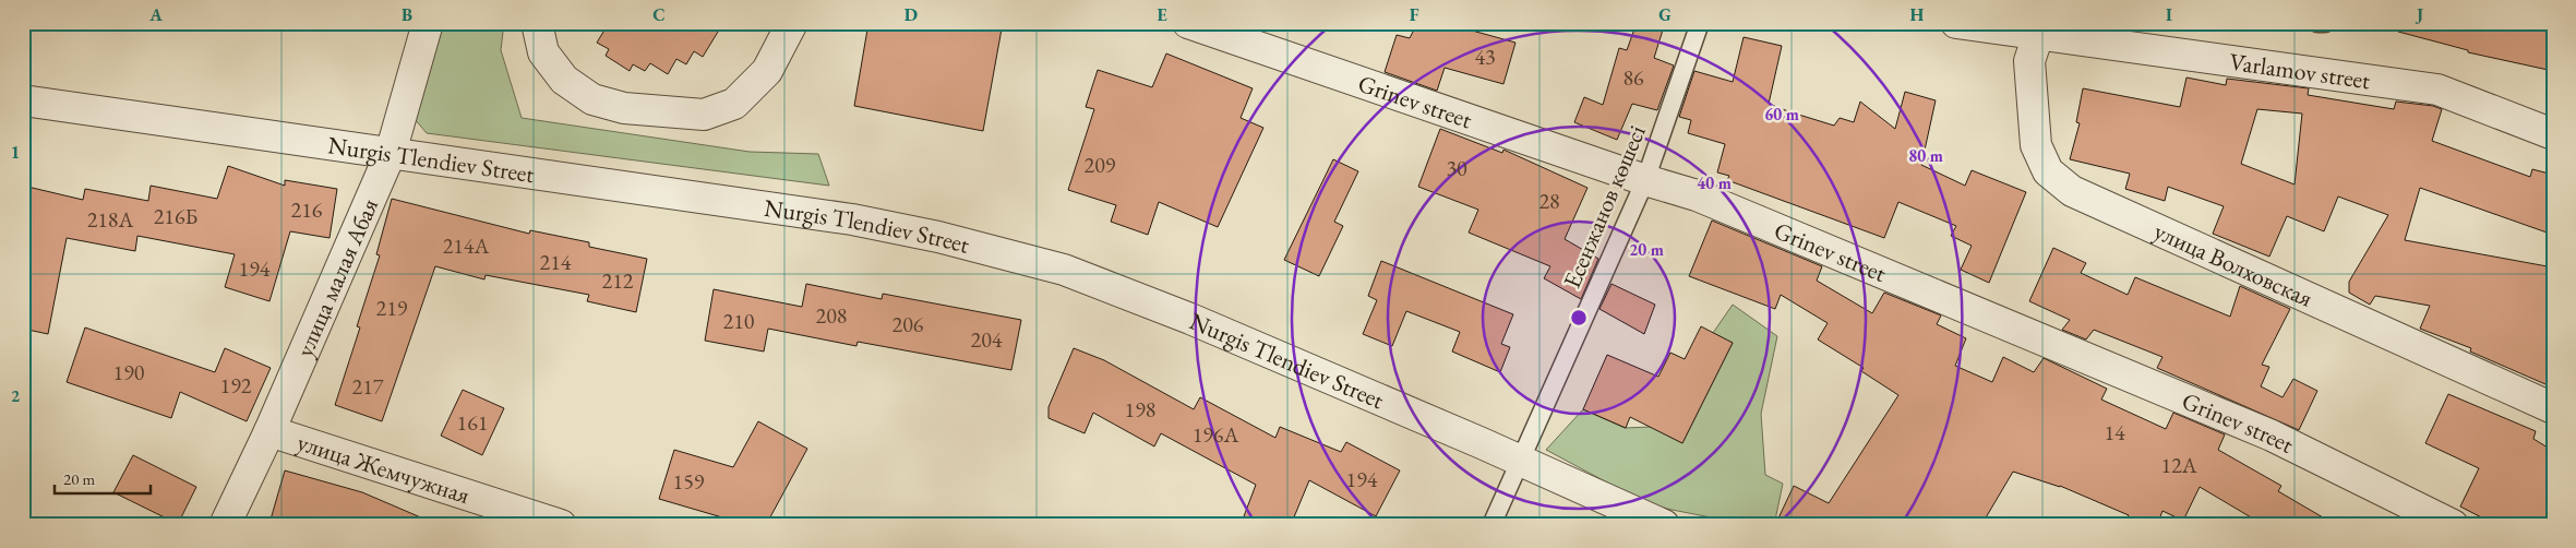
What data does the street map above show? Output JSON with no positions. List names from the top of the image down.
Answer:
{
  "streets": {
    "street": [
      "Varlamov street",
      "Grinev street",
      "Nurgis Tlendiev Street",
      "улица Волховская",
      "улица малая Абая",
      "улица Жемчужная"
    ],
    "lane": ["Есенжанов көшесі"]
  },
  "crossings": [
    ["Varlamov street", "улица Волховская"],
    ["Grinev street", "Есенжанов көшесі"],
    ["Nurgis Tlendiev Street", "Есенжанов көшесі"],
    ["Nurgis Tlendiev Street", "улица малая Абая"],
    ["улица малая Абая", "улица Жемчужная"]
  ],
  "house_numbers": [
    "43",
    "86",
    "209",
    "30",
    "28",
    "216",
    "216Б",
    "218А",
    "214А",
    "214",
    "194",
    "212",
    "219",
    "208",
    "210",
    "206",
    "204",
    "190",
    "192",
    "217",
    "198",
    "161",
    "14",
    "196А",
    "12А",
    "194",
    "159"
  ],
  "scale_bar": "20 m",
  "grid": {
    "columns": [
      "A",
      "B",
      "C",
      "D",
      "E",
      "F",
      "G",
      "H",
      "I",
      "J"
    ],
    "rows": ["1", "2"]
  },
  "rings": [
    "60 m",
    "80 m",
    "40 m",
    "20 m"
  ]
}
